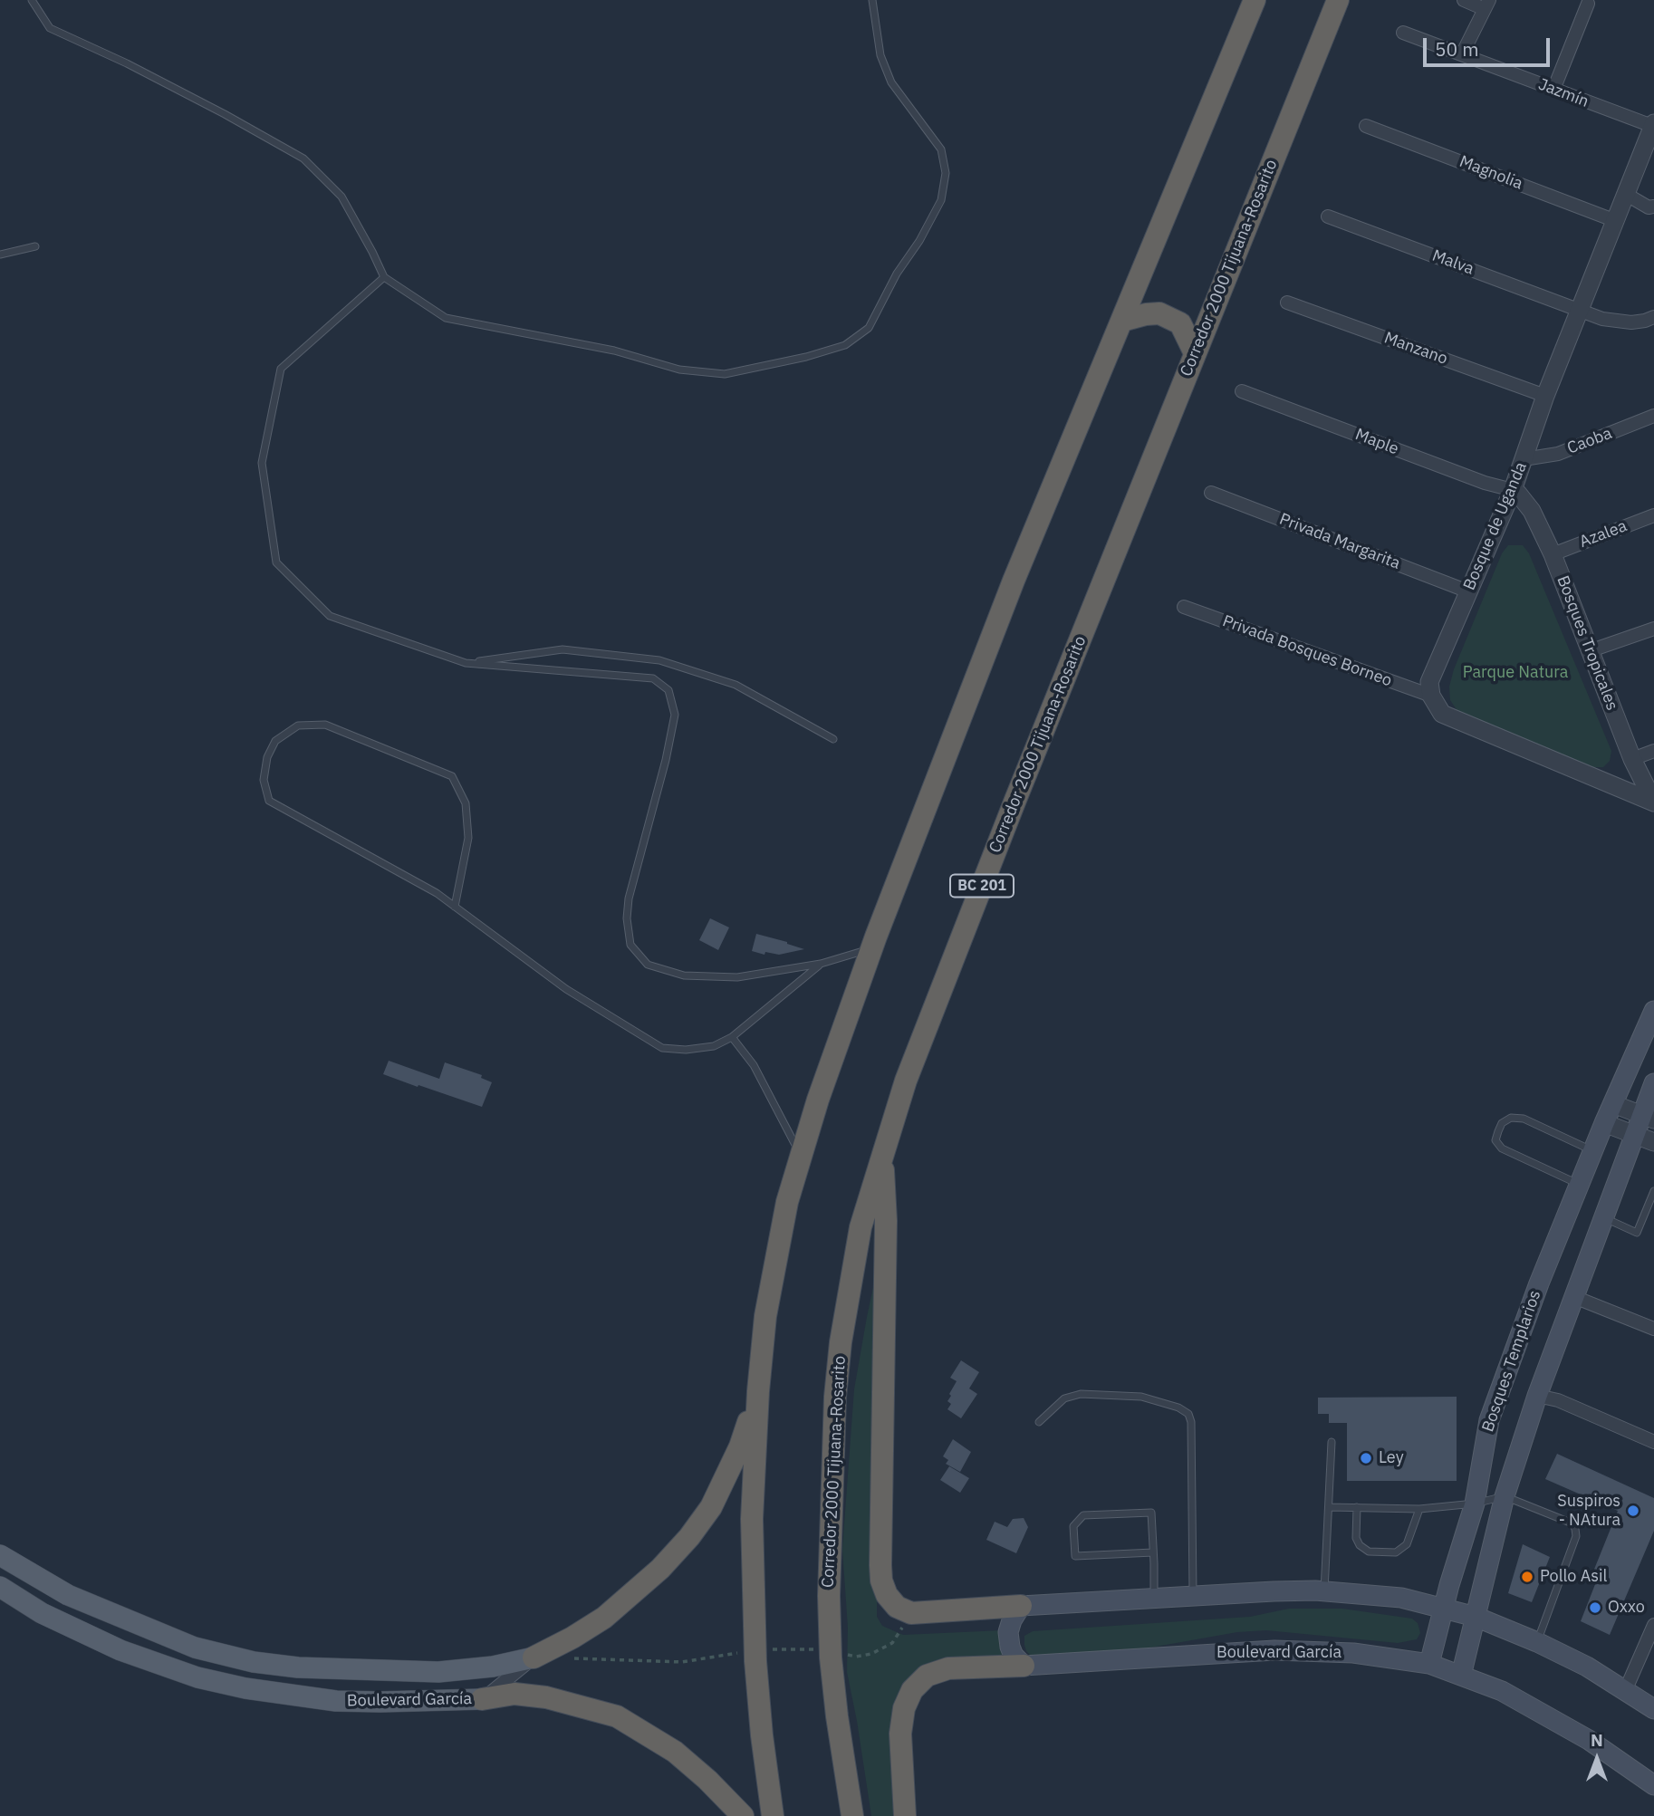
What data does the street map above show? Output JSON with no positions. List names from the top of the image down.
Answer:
{
  "streets": {
    "highway": ["Corredor 2000 Tijuana-Rosarito", "BC 201"],
    "main road": ["Bosques Templarios", "Boulevard García"],
    "street": [
      "Jazmín",
      "Magnolia",
      "Malva",
      "Manzano",
      "Caoba",
      "Maple",
      "Bosque de Uganda",
      "Azalea",
      "Privada Margarita",
      "Bosques Tropicales",
      "Privada Bosques Borneo"
    ]
  },
  "crossings": [
    ["Jazmín", "Bosque de Uganda"],
    ["Magnolia", "Bosque de Uganda"],
    ["Malva", "Bosque de Uganda"],
    ["Manzano", "Bosque de Uganda"],
    ["Caoba", "Bosque de Uganda"],
    ["Maple", "Bosque de Uganda"],
    ["Maple", "Bosques Tropicales"],
    ["Bosque de Uganda", "Privada Margarita"],
    ["Bosque de Uganda", "Bosques Tropicales"],
    ["Bosque de Uganda", "Privada Bosques Borneo"],
    ["Azalea", "Bosques Tropicales"],
    ["Bosques Templarios", "Boulevard García"]
  ],
  "parks": ["Parque Natura"],
  "places": [
    "Ley",
    "Suspiros - NAtura",
    "Pollo Asil",
    "Oxxo"
  ],
  "scale_bar": "50 m",
  "north": "top"
}
